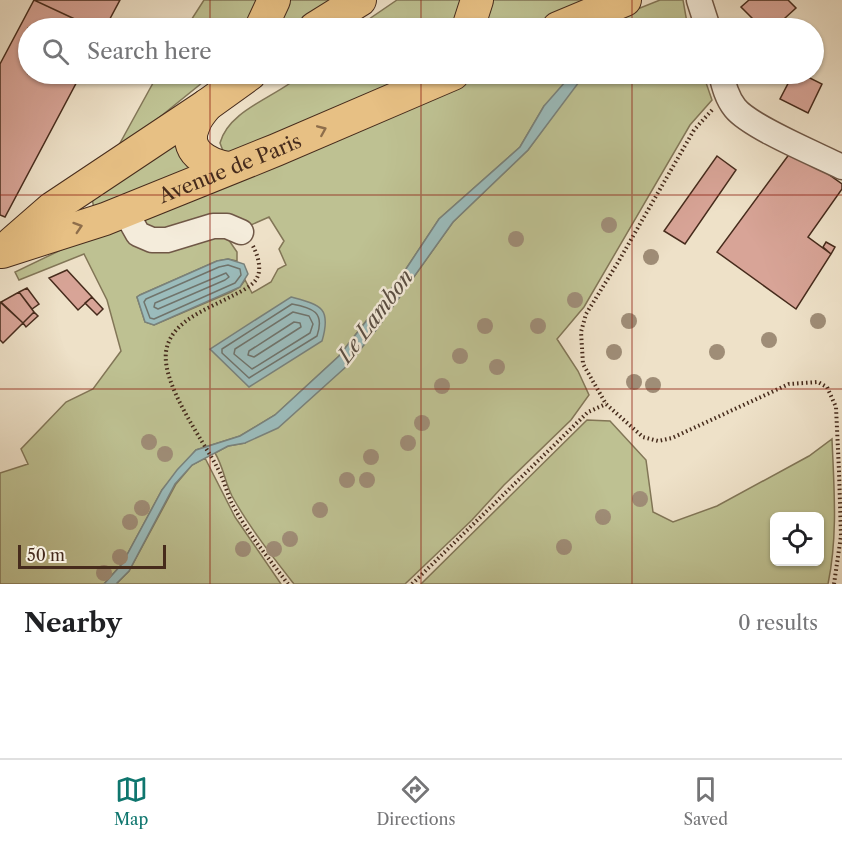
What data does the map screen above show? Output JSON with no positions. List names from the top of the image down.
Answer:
{
  "streets": {
    "main road": ["Avenue de Paris"]
  },
  "water": ["Le Lambon"],
  "scale_bar": "50 m",
  "page": {
    "search": "Search here",
    "scale": "50 m",
    "heading": ["Nearby", "0 results"],
    "nav": ["Map", "Directions", "Saved"]
  }
}
